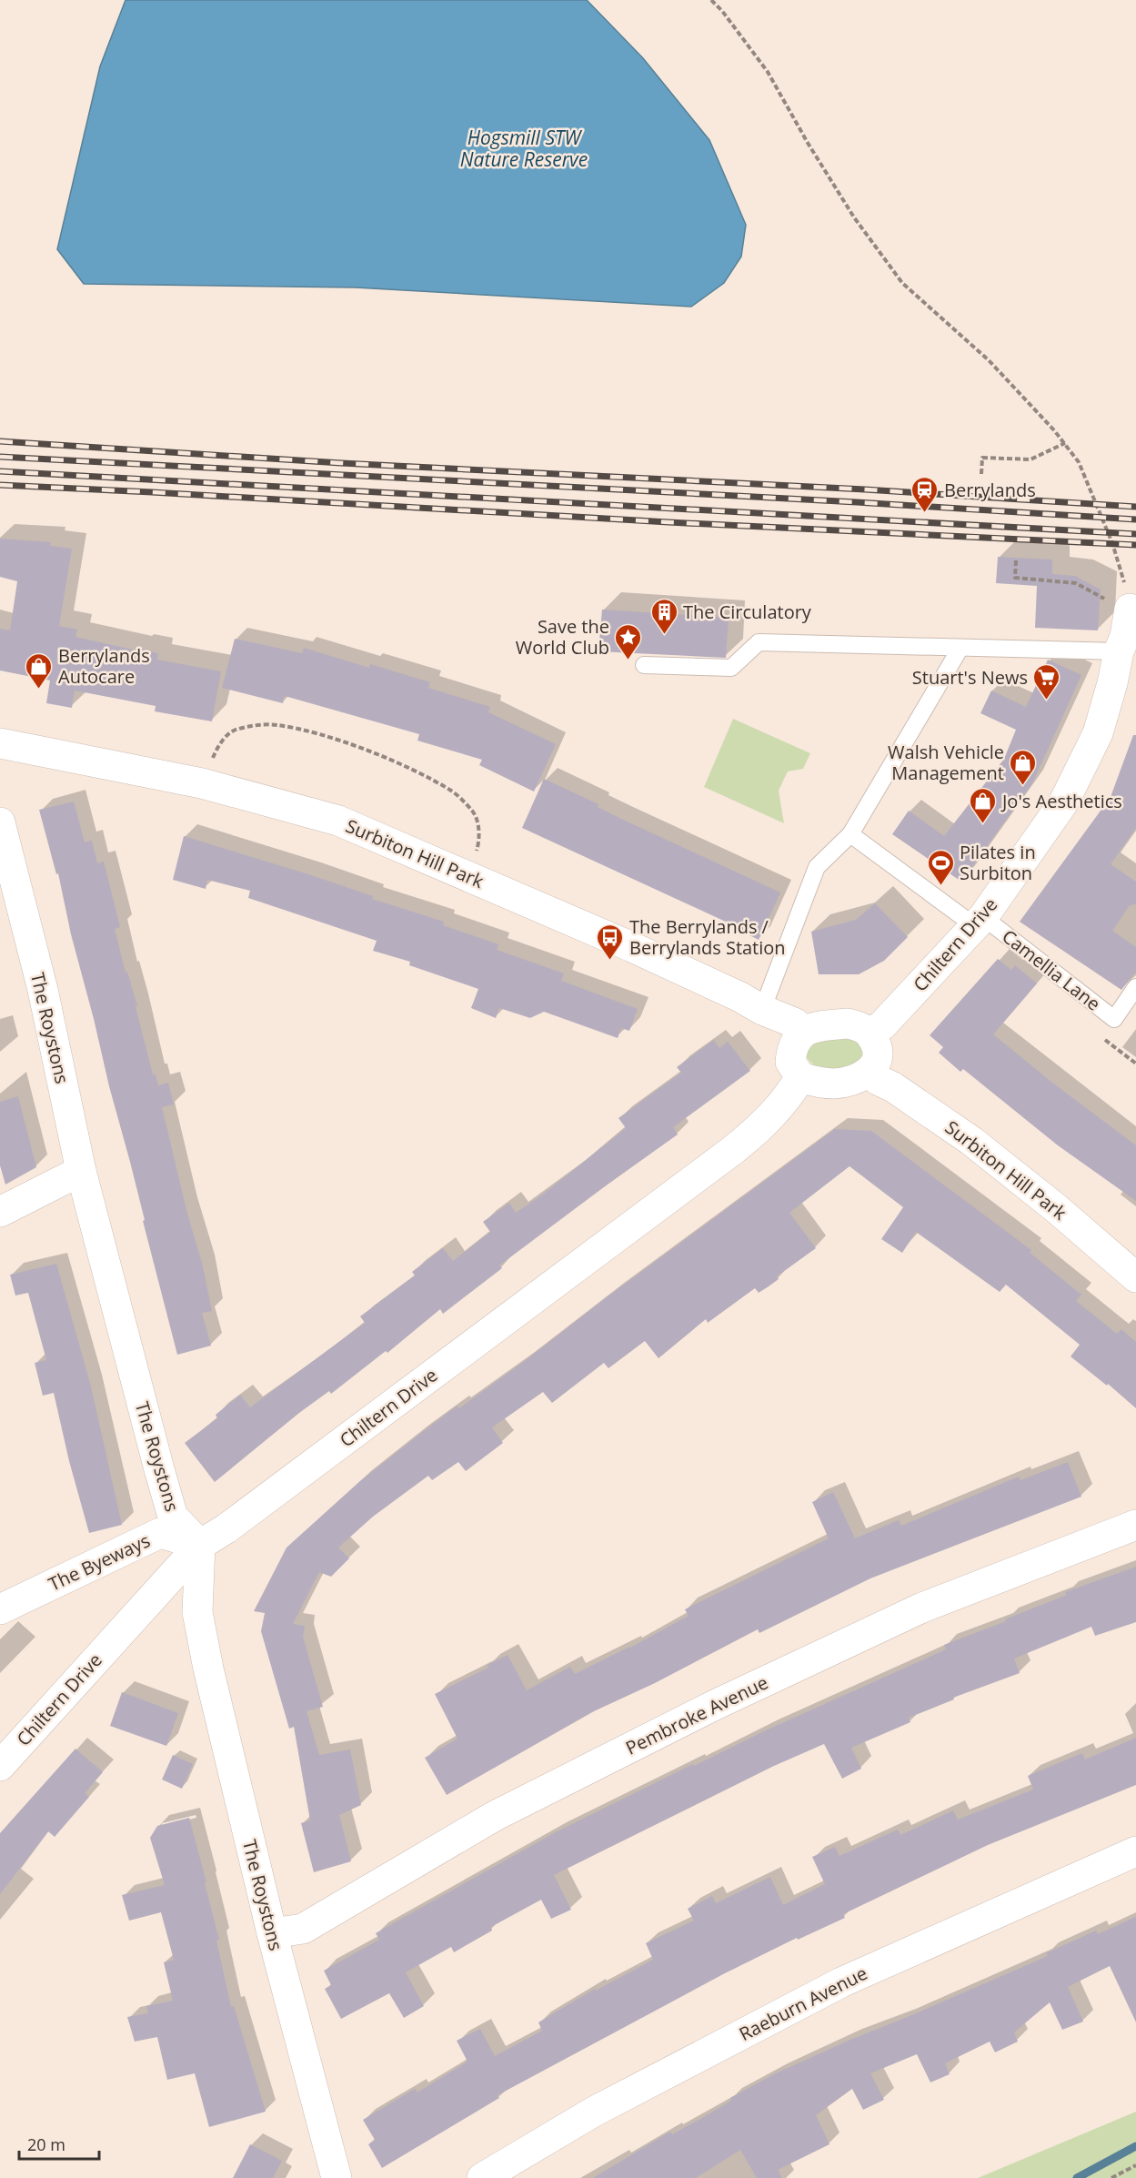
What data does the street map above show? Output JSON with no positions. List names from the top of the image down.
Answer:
{
  "streets": {
    "street": [
      "Surbiton Hill Park",
      "Chiltern Drive",
      "The Roystons",
      "The Byeways",
      "Pembroke Avenue",
      "Raeburn Avenue"
    ],
    "lane": ["Camellia Lane"]
  },
  "crossings": [
    ["Surbiton Hill Park", "Chiltern Drive"],
    ["Chiltern Drive", "Camellia Lane"],
    ["Chiltern Drive", "The Roystons"],
    ["Chiltern Drive", "The Byeways"],
    ["The Roystons", "The Byeways"],
    ["The Roystons", "Pembroke Avenue"]
  ],
  "water": ["Hogsmill STW Nature Reserve"],
  "places": {
    "station": ["Berrylands"],
    "building": ["The Circulatory"],
    "place": ["Save the World Club"],
    "shop": ["Berrylands Autocare", "Walsh Vehicle Management", "Jo's Aesthetics"],
    "supermarket": ["Stuart's News"],
    "sports": ["Pilates in Surbiton"],
    "bus stop": ["The Berrylands / Berrylands Station"]
  },
  "scale_bar": "20 m"
}
